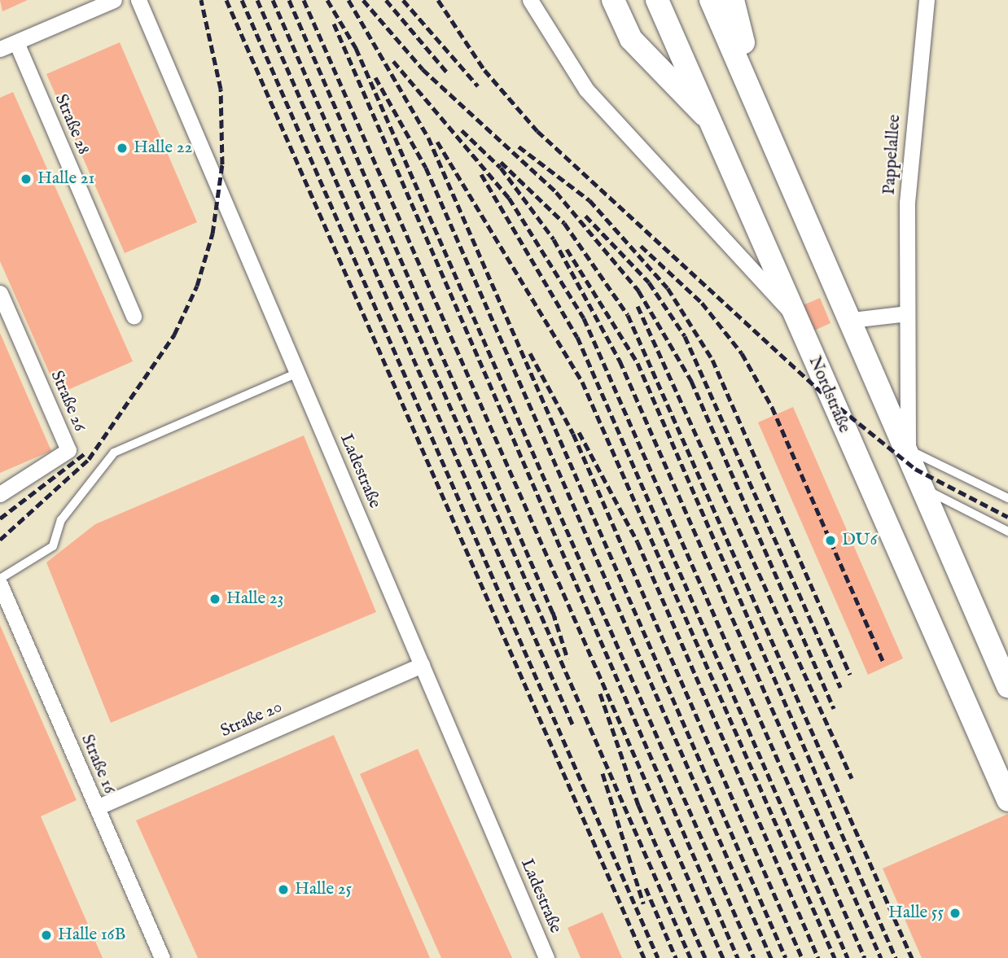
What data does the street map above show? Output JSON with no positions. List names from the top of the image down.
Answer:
{
  "streets": {
    "street": [
      "Straße 28",
      "Pappelallee",
      "Nordstraße",
      "Straße 26",
      "Ladestraße",
      "Straße 20",
      "Straße 16"
    ]
  },
  "crossings": [
    ["Ladestraße", "Straße 20"],
    ["Straße 20", "Straße 16"]
  ],
  "places": [
    "Halle 22",
    "Halle 21",
    "DU6",
    "Halle 23",
    "Halle 25",
    "Halle 55",
    "Halle 16B"
  ]
}
